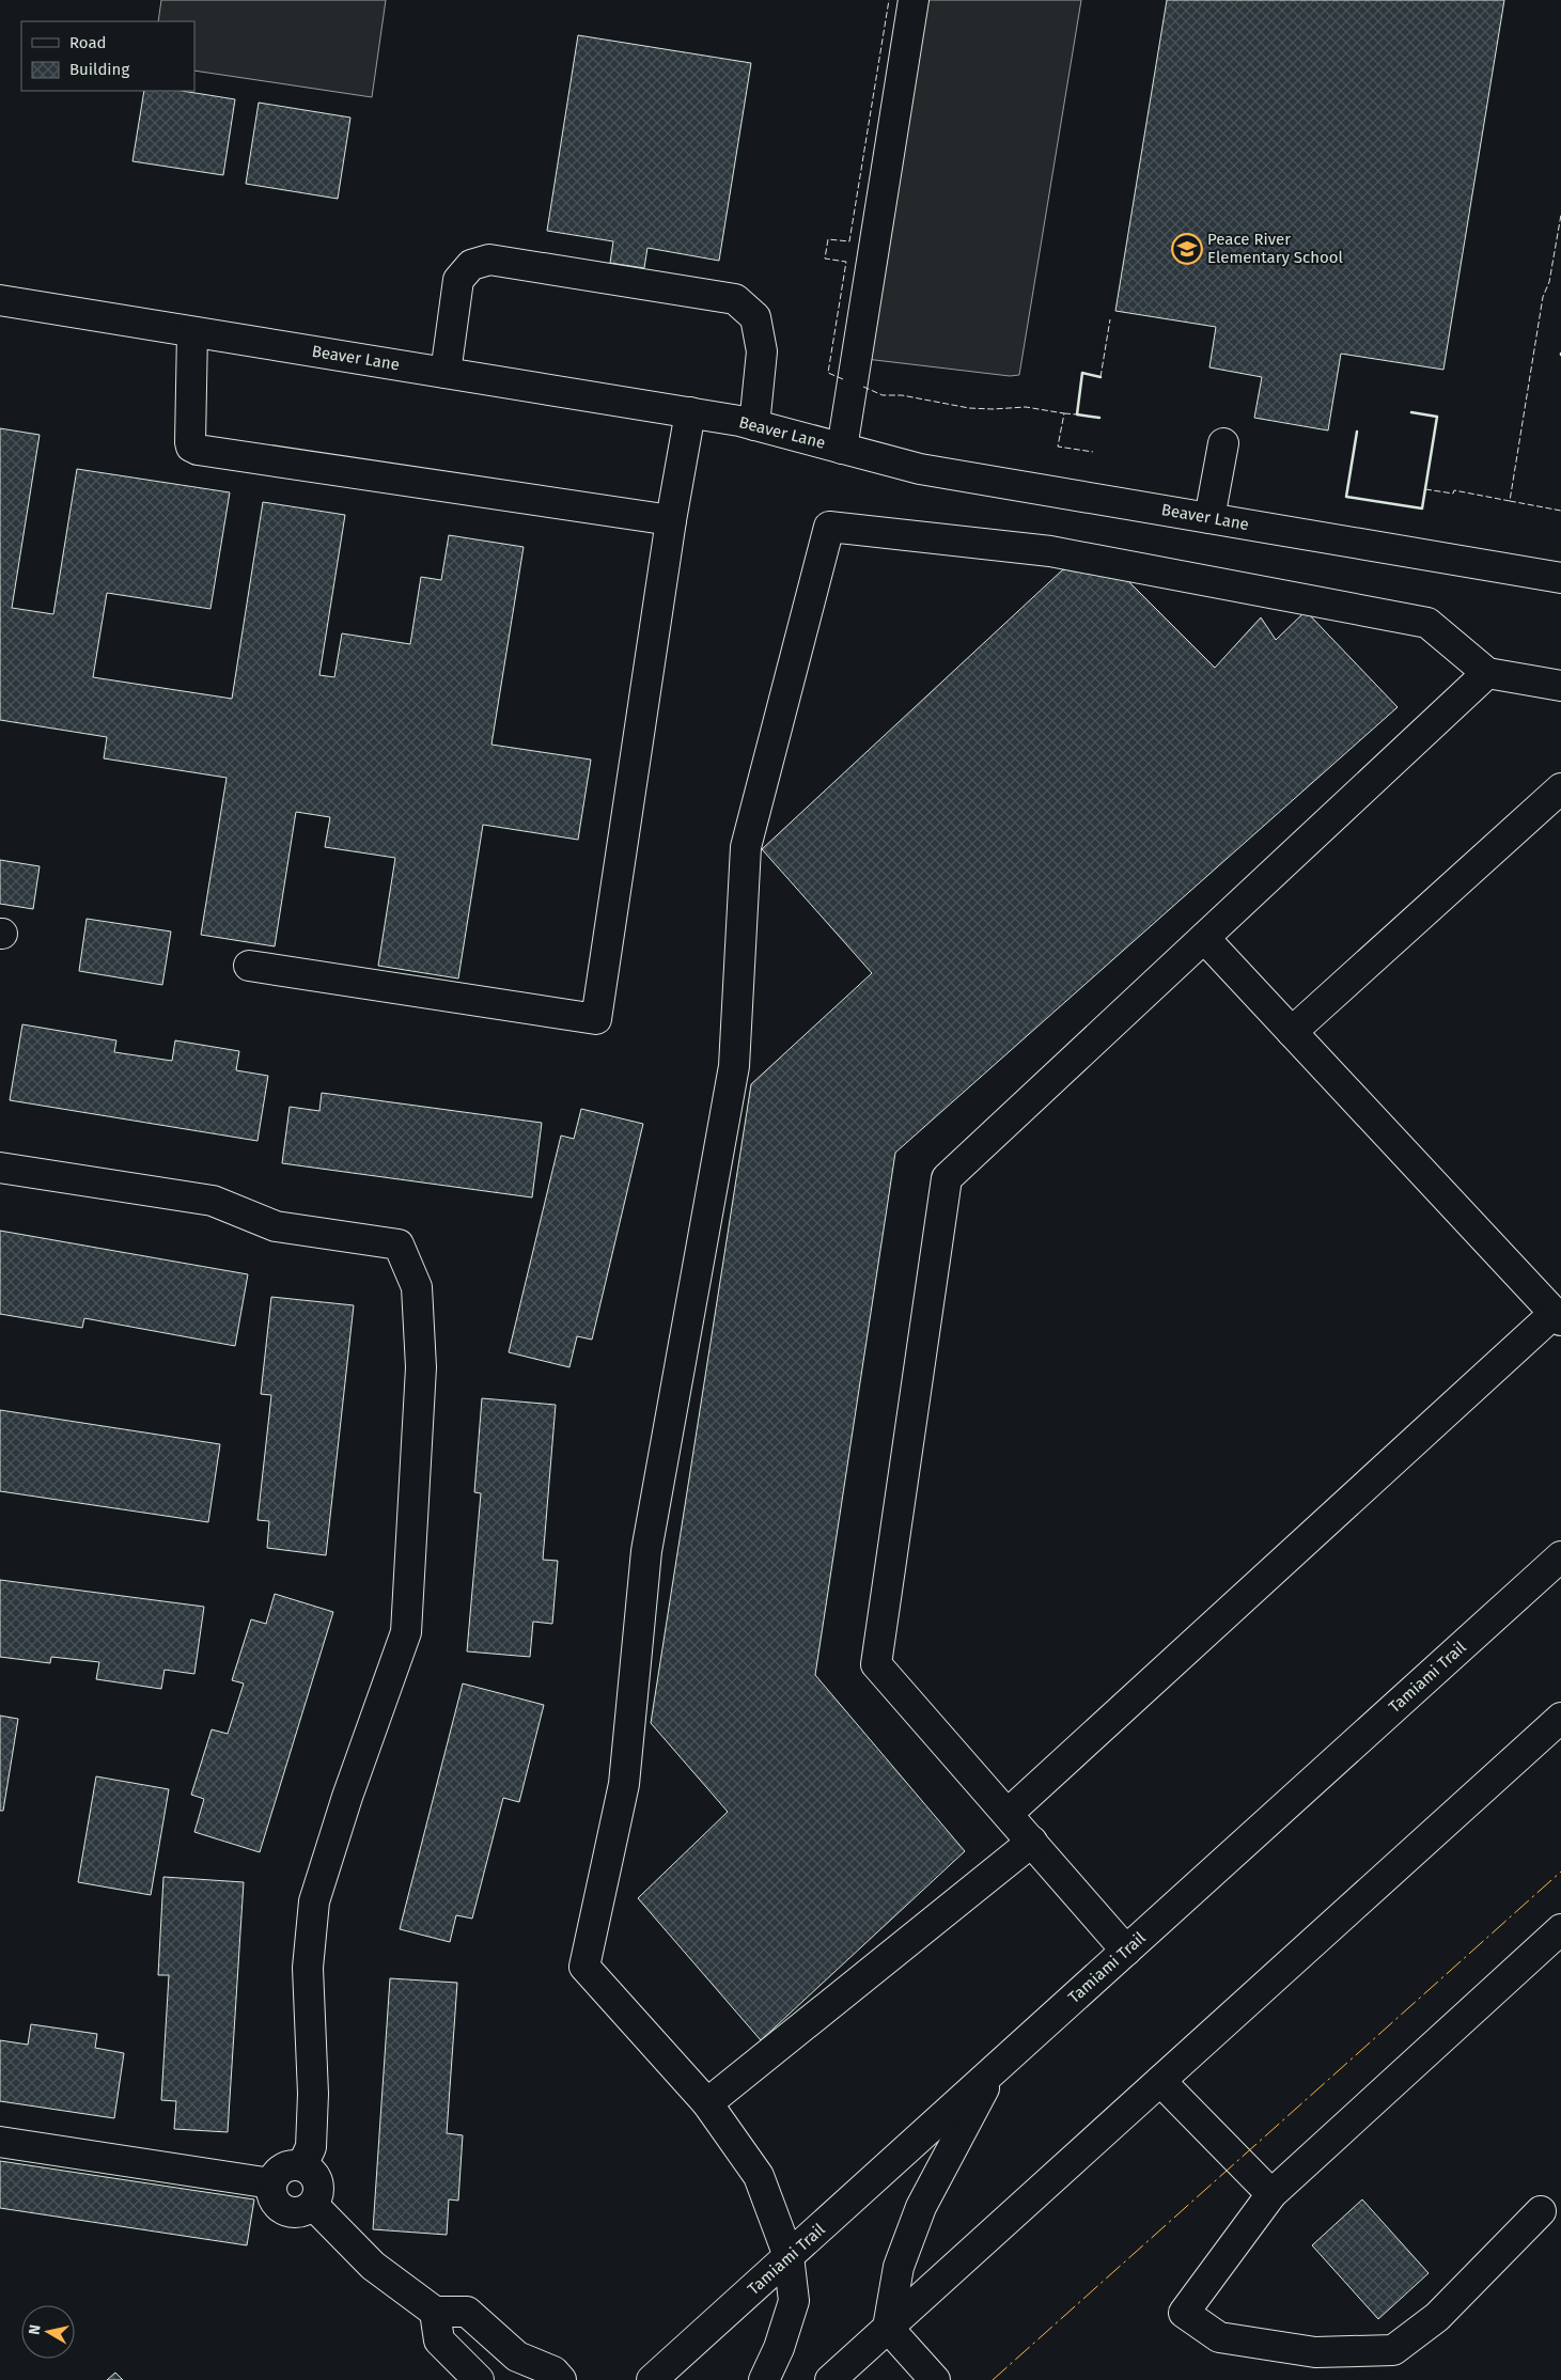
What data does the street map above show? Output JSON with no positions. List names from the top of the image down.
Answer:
{
  "streets": {
    "street": ["Beaver Lane", "Tamiami Trail"]
  },
  "places": {
    "school or university": ["Peace River Elementary School"]
  },
  "legend": ["Road", "Building"],
  "north": "left"
}
